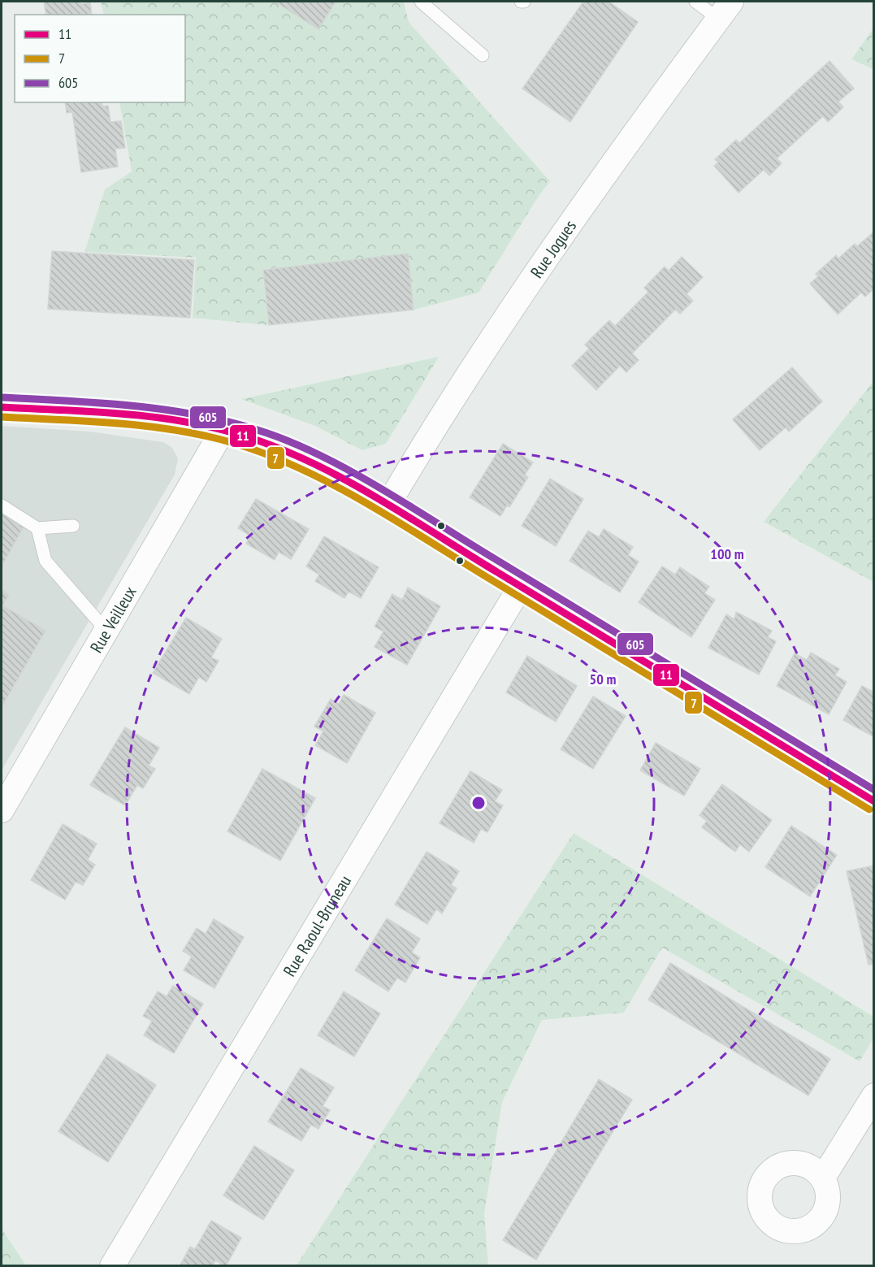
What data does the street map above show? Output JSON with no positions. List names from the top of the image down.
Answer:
{
  "streets": {
    "street": ["Rue Jogues", "Rue Veilleux", "Rue Raoul-Bruneau"]
  },
  "lines": ["transit line 605", "transit line 11", "transit line 7"],
  "legend": ["11", "7", "605"],
  "rings": ["100 m", "50 m"]
}
